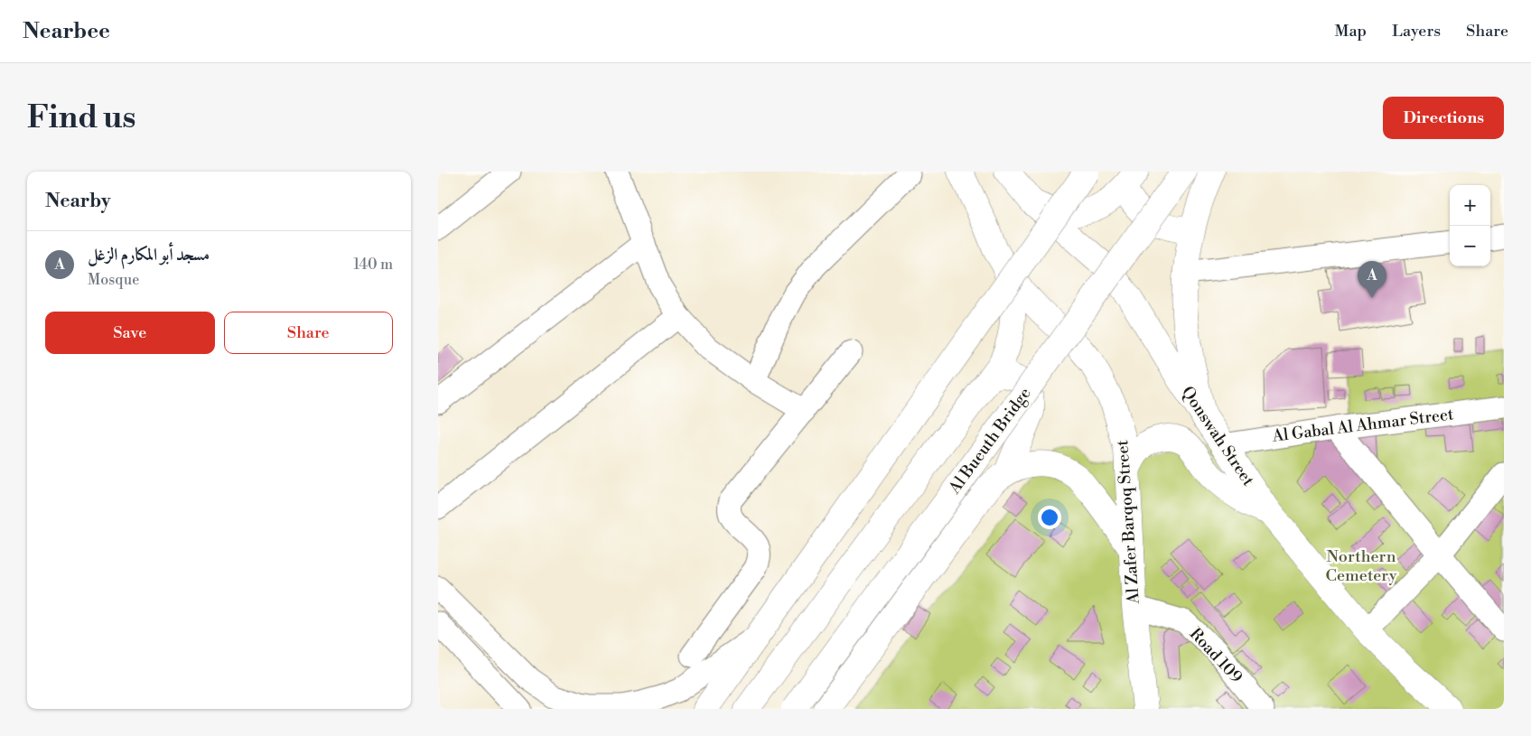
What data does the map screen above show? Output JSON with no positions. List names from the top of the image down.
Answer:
{
  "streets": {
    "main road": ["Qonswah Street", "Al Bueuth Bridge", "Al Zafer Barqoq Street"],
    "street": ["Al Gabal Al Ahmar Street", "Road 109"]
  },
  "crossings": [
    ["Al Gabal Al Ahmar Street", "Qonswah Street"],
    ["Al Zafer Barqoq Street", "Road 109"]
  ],
  "parks": ["Northern Cemetery"],
  "page": {
    "header": "Nearbee",
    "nav": ["Map", "Layers", "Share"],
    "buttons": [
      "Directions",
      ["Save", "Share"]
    ],
    "title": "Find us",
    "heading": "Nearby",
    "map_buttons": ["+", "−"],
    "list": [
      {
        "mark": "A",
        "name": "مسجد أبو المكارم الزغل",
        "note": "Mosque",
        "value": "140 m"
      }
    ],
    "pins": "A"
  }
}
